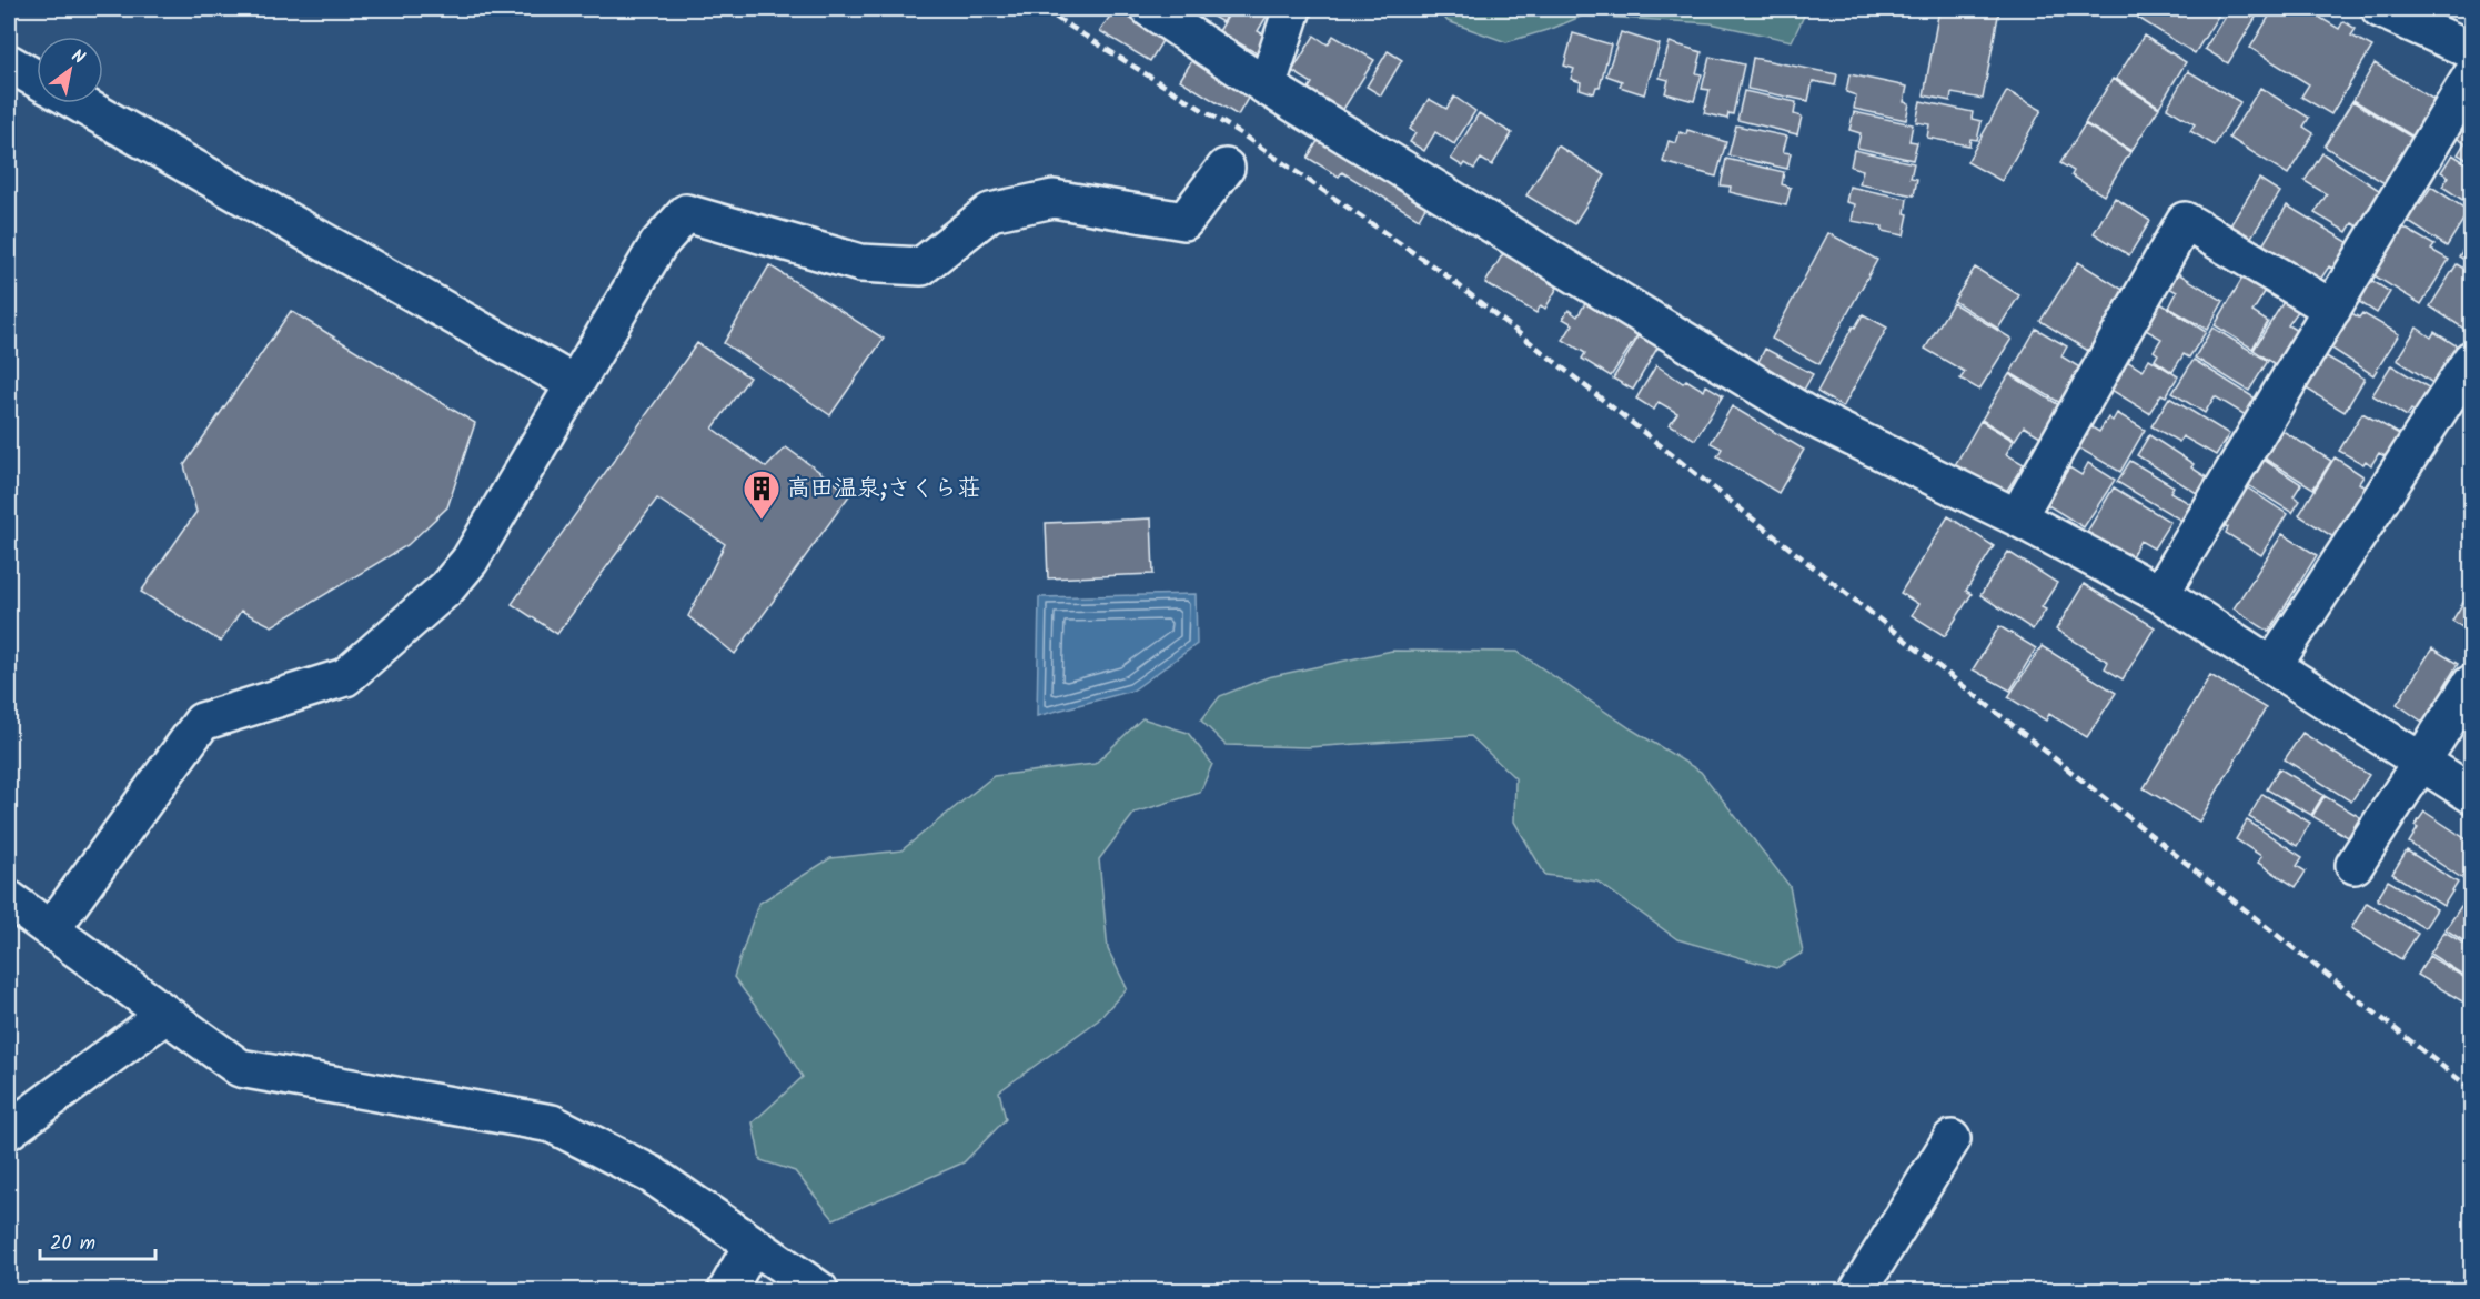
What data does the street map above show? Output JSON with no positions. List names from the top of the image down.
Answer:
{
  "places": {
    "building": ["高田温泉;さくら荘"]
  },
  "scale_bar": "20 m",
  "north": "top right"
}
